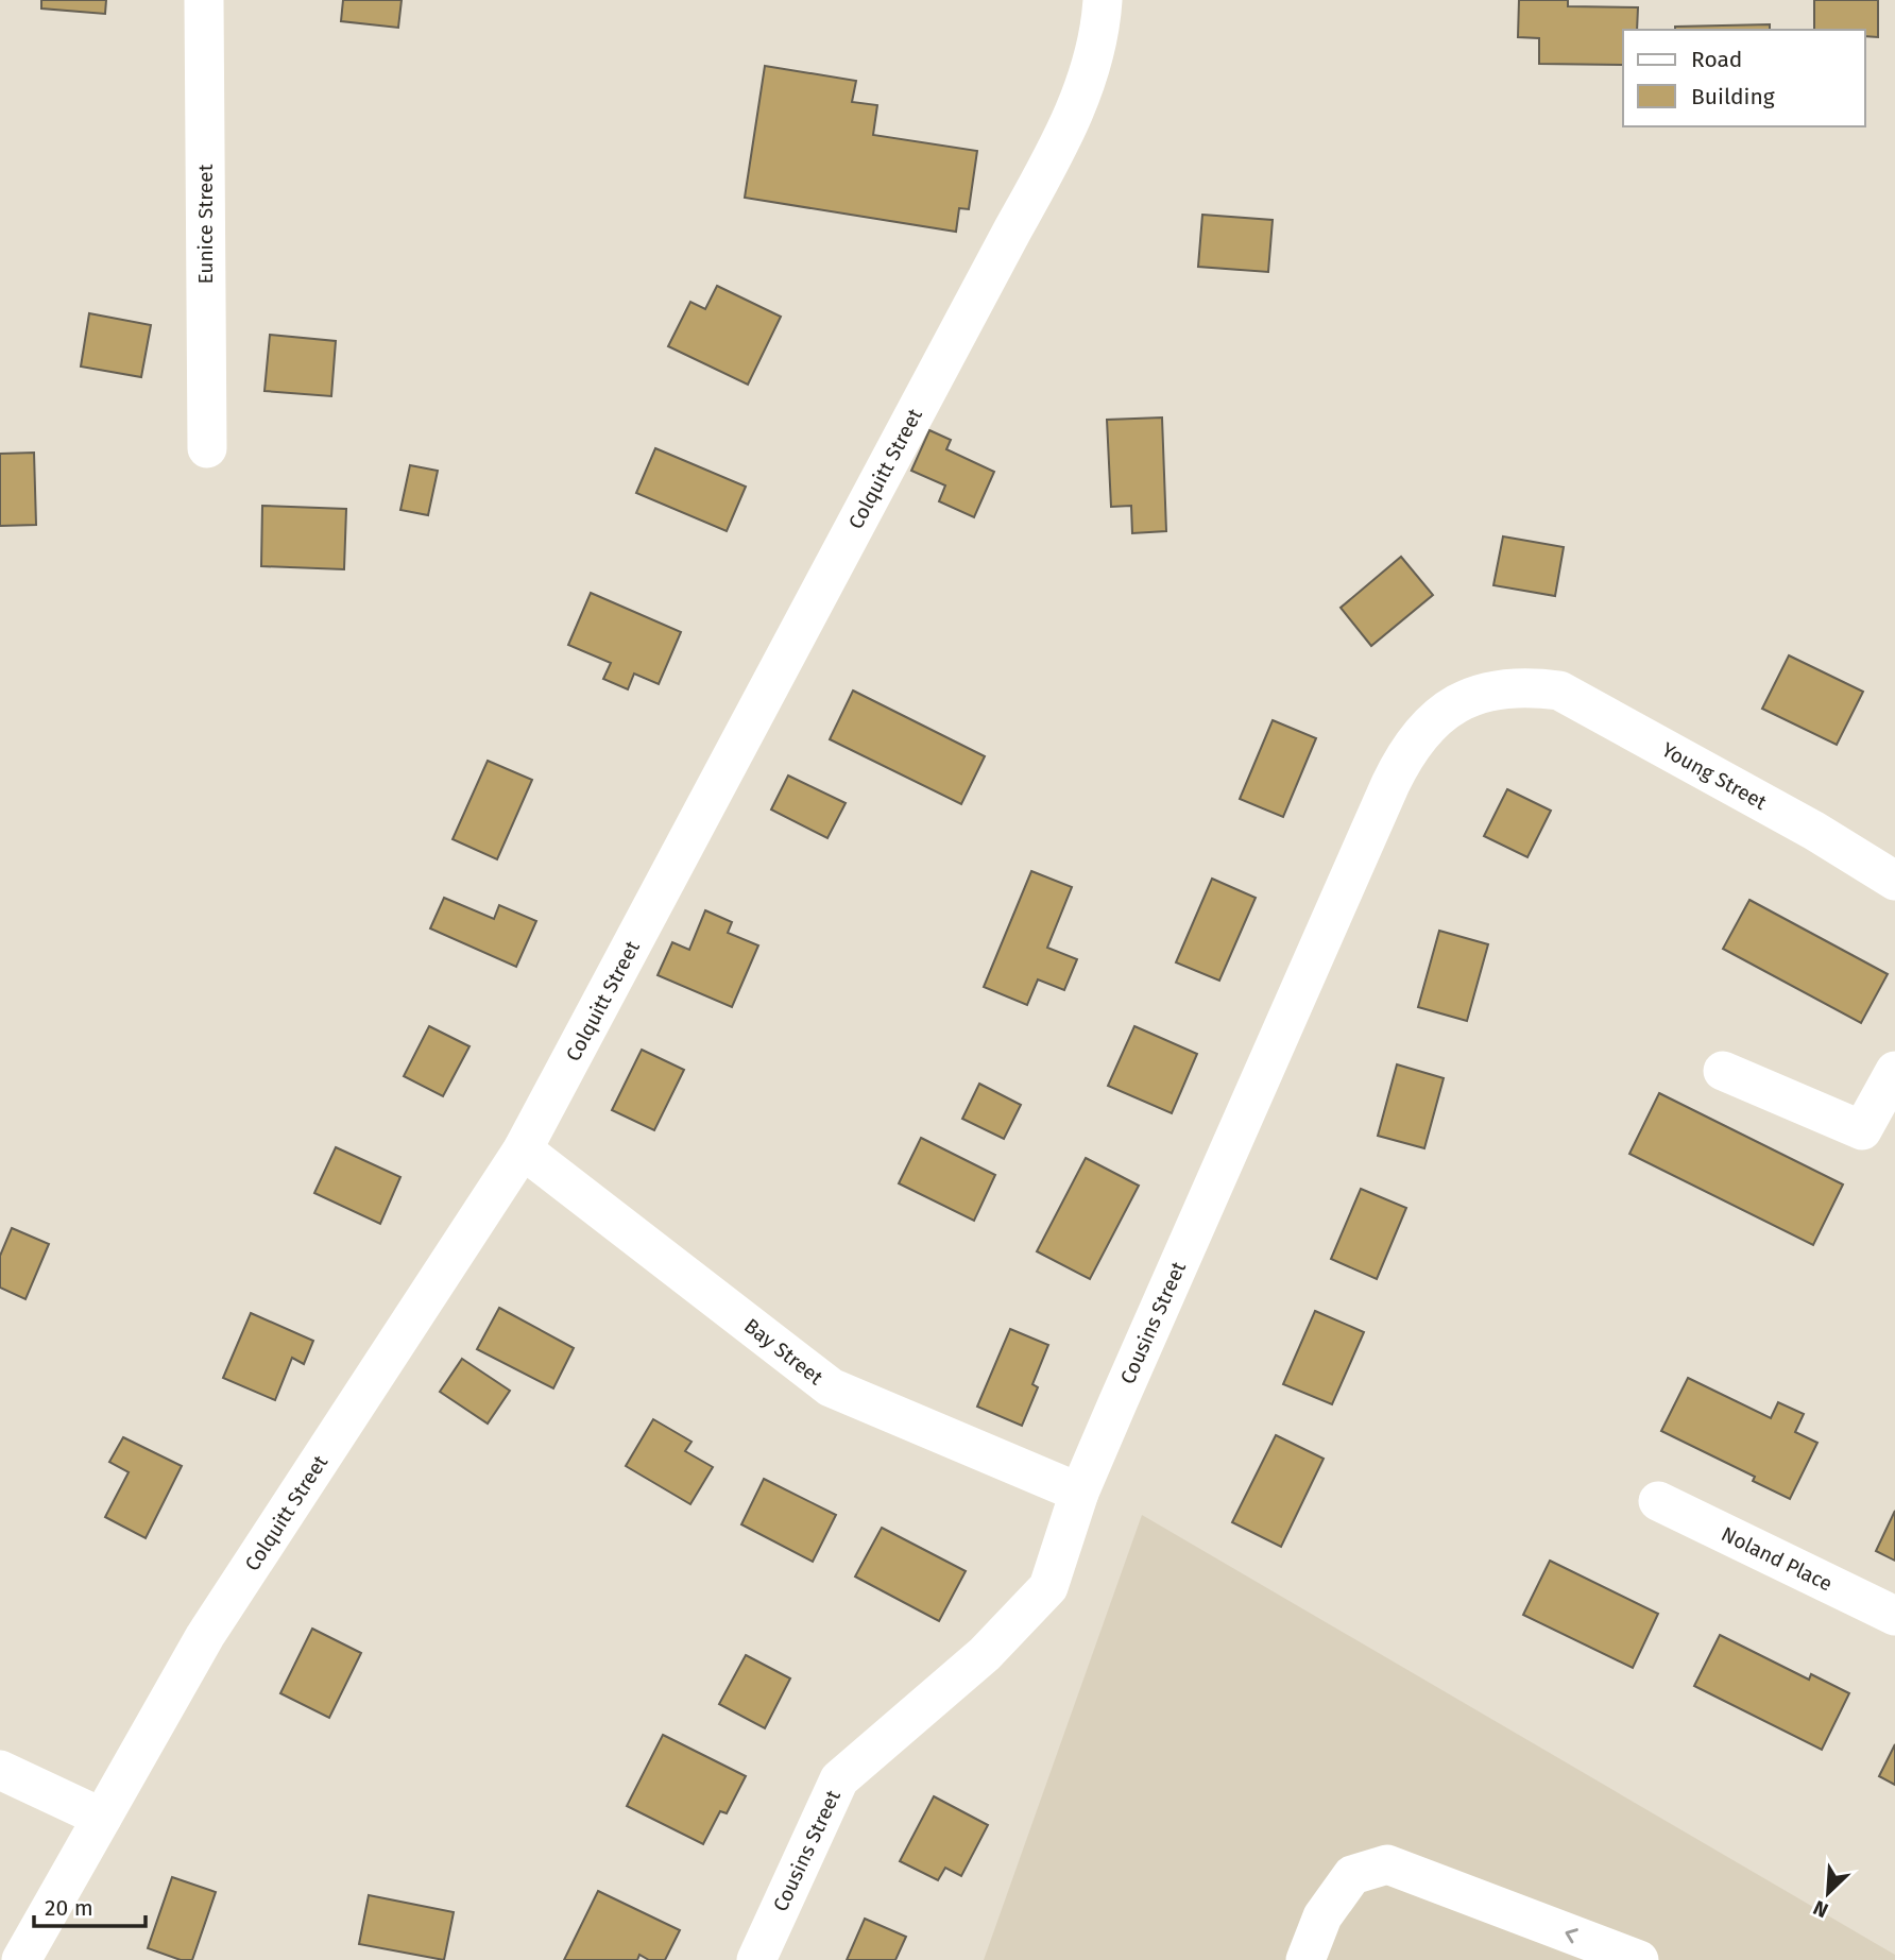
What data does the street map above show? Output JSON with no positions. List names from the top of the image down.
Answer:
{
  "streets": {
    "street": [
      "Eunice Street",
      "Colquitt Street",
      "Young Street",
      "Cousins Street",
      "Bay Street",
      "Noland Place"
    ]
  },
  "crossings": [
    ["Colquitt Street", "Bay Street"],
    ["Young Street", "Cousins Street"],
    ["Cousins Street", "Bay Street"]
  ],
  "legend": ["Road", "Building"],
  "scale_bar": "20 m",
  "north": "bottom left"
}
